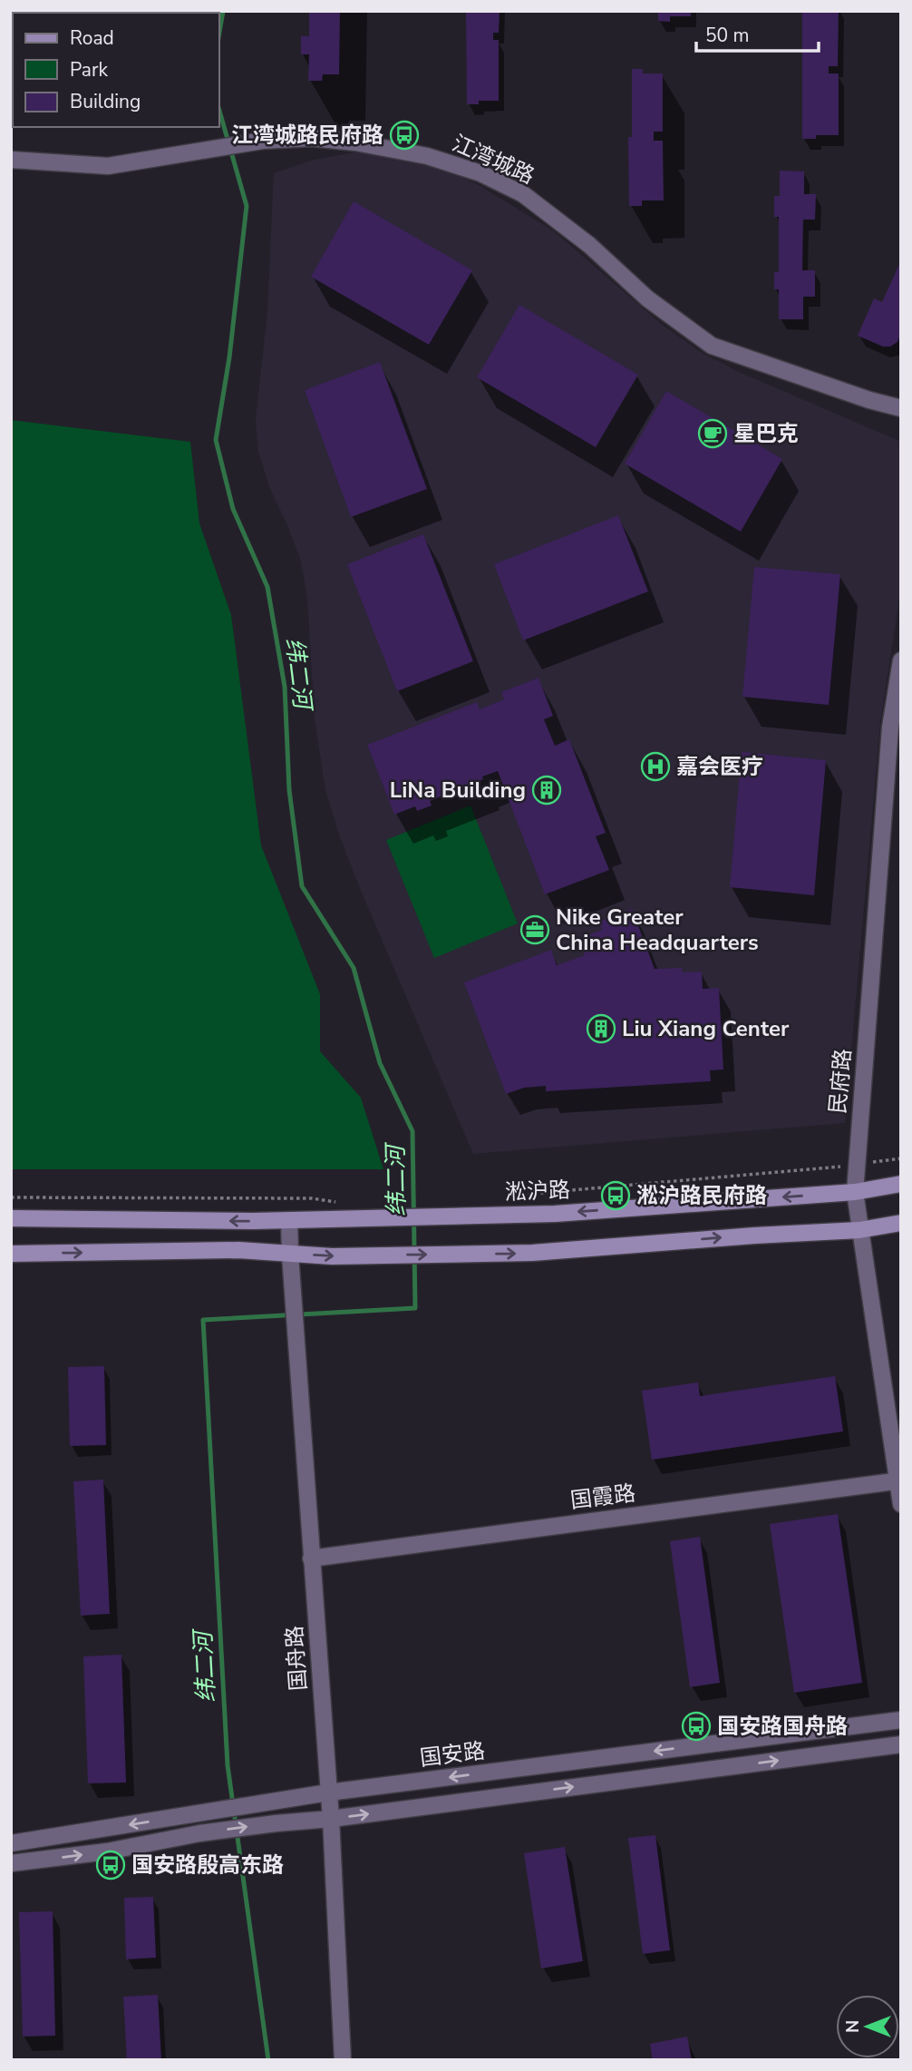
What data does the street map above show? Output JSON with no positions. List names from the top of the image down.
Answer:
{
  "streets": {
    "main road": ["淞沪路"],
    "street": [
      "江湾城路",
      "民府路",
      "国霞路",
      "国舟路",
      "国安路"
    ]
  },
  "crossings": [
    ["民府路", "淞沪路"],
    ["民府路", "国霞路"],
    ["国霞路", "国舟路"],
    ["国舟路", "国安路"]
  ],
  "water": ["纬二河"],
  "places": {
    "bus stop": [
      "江湾城路民府路",
      "淞沪路民府路",
      "国安路国舟路",
      "国安路殷高东路"
    ],
    "cafe": ["星巴克"],
    "hospital": ["嘉会医疗"],
    "building": ["LiNa Building", "Liu Xiang Center"],
    "office": ["Nike Greater China Headquarters"]
  },
  "legend": ["Road", "Park", "Building"],
  "scale_bar": "50 m",
  "north": "left"
}
